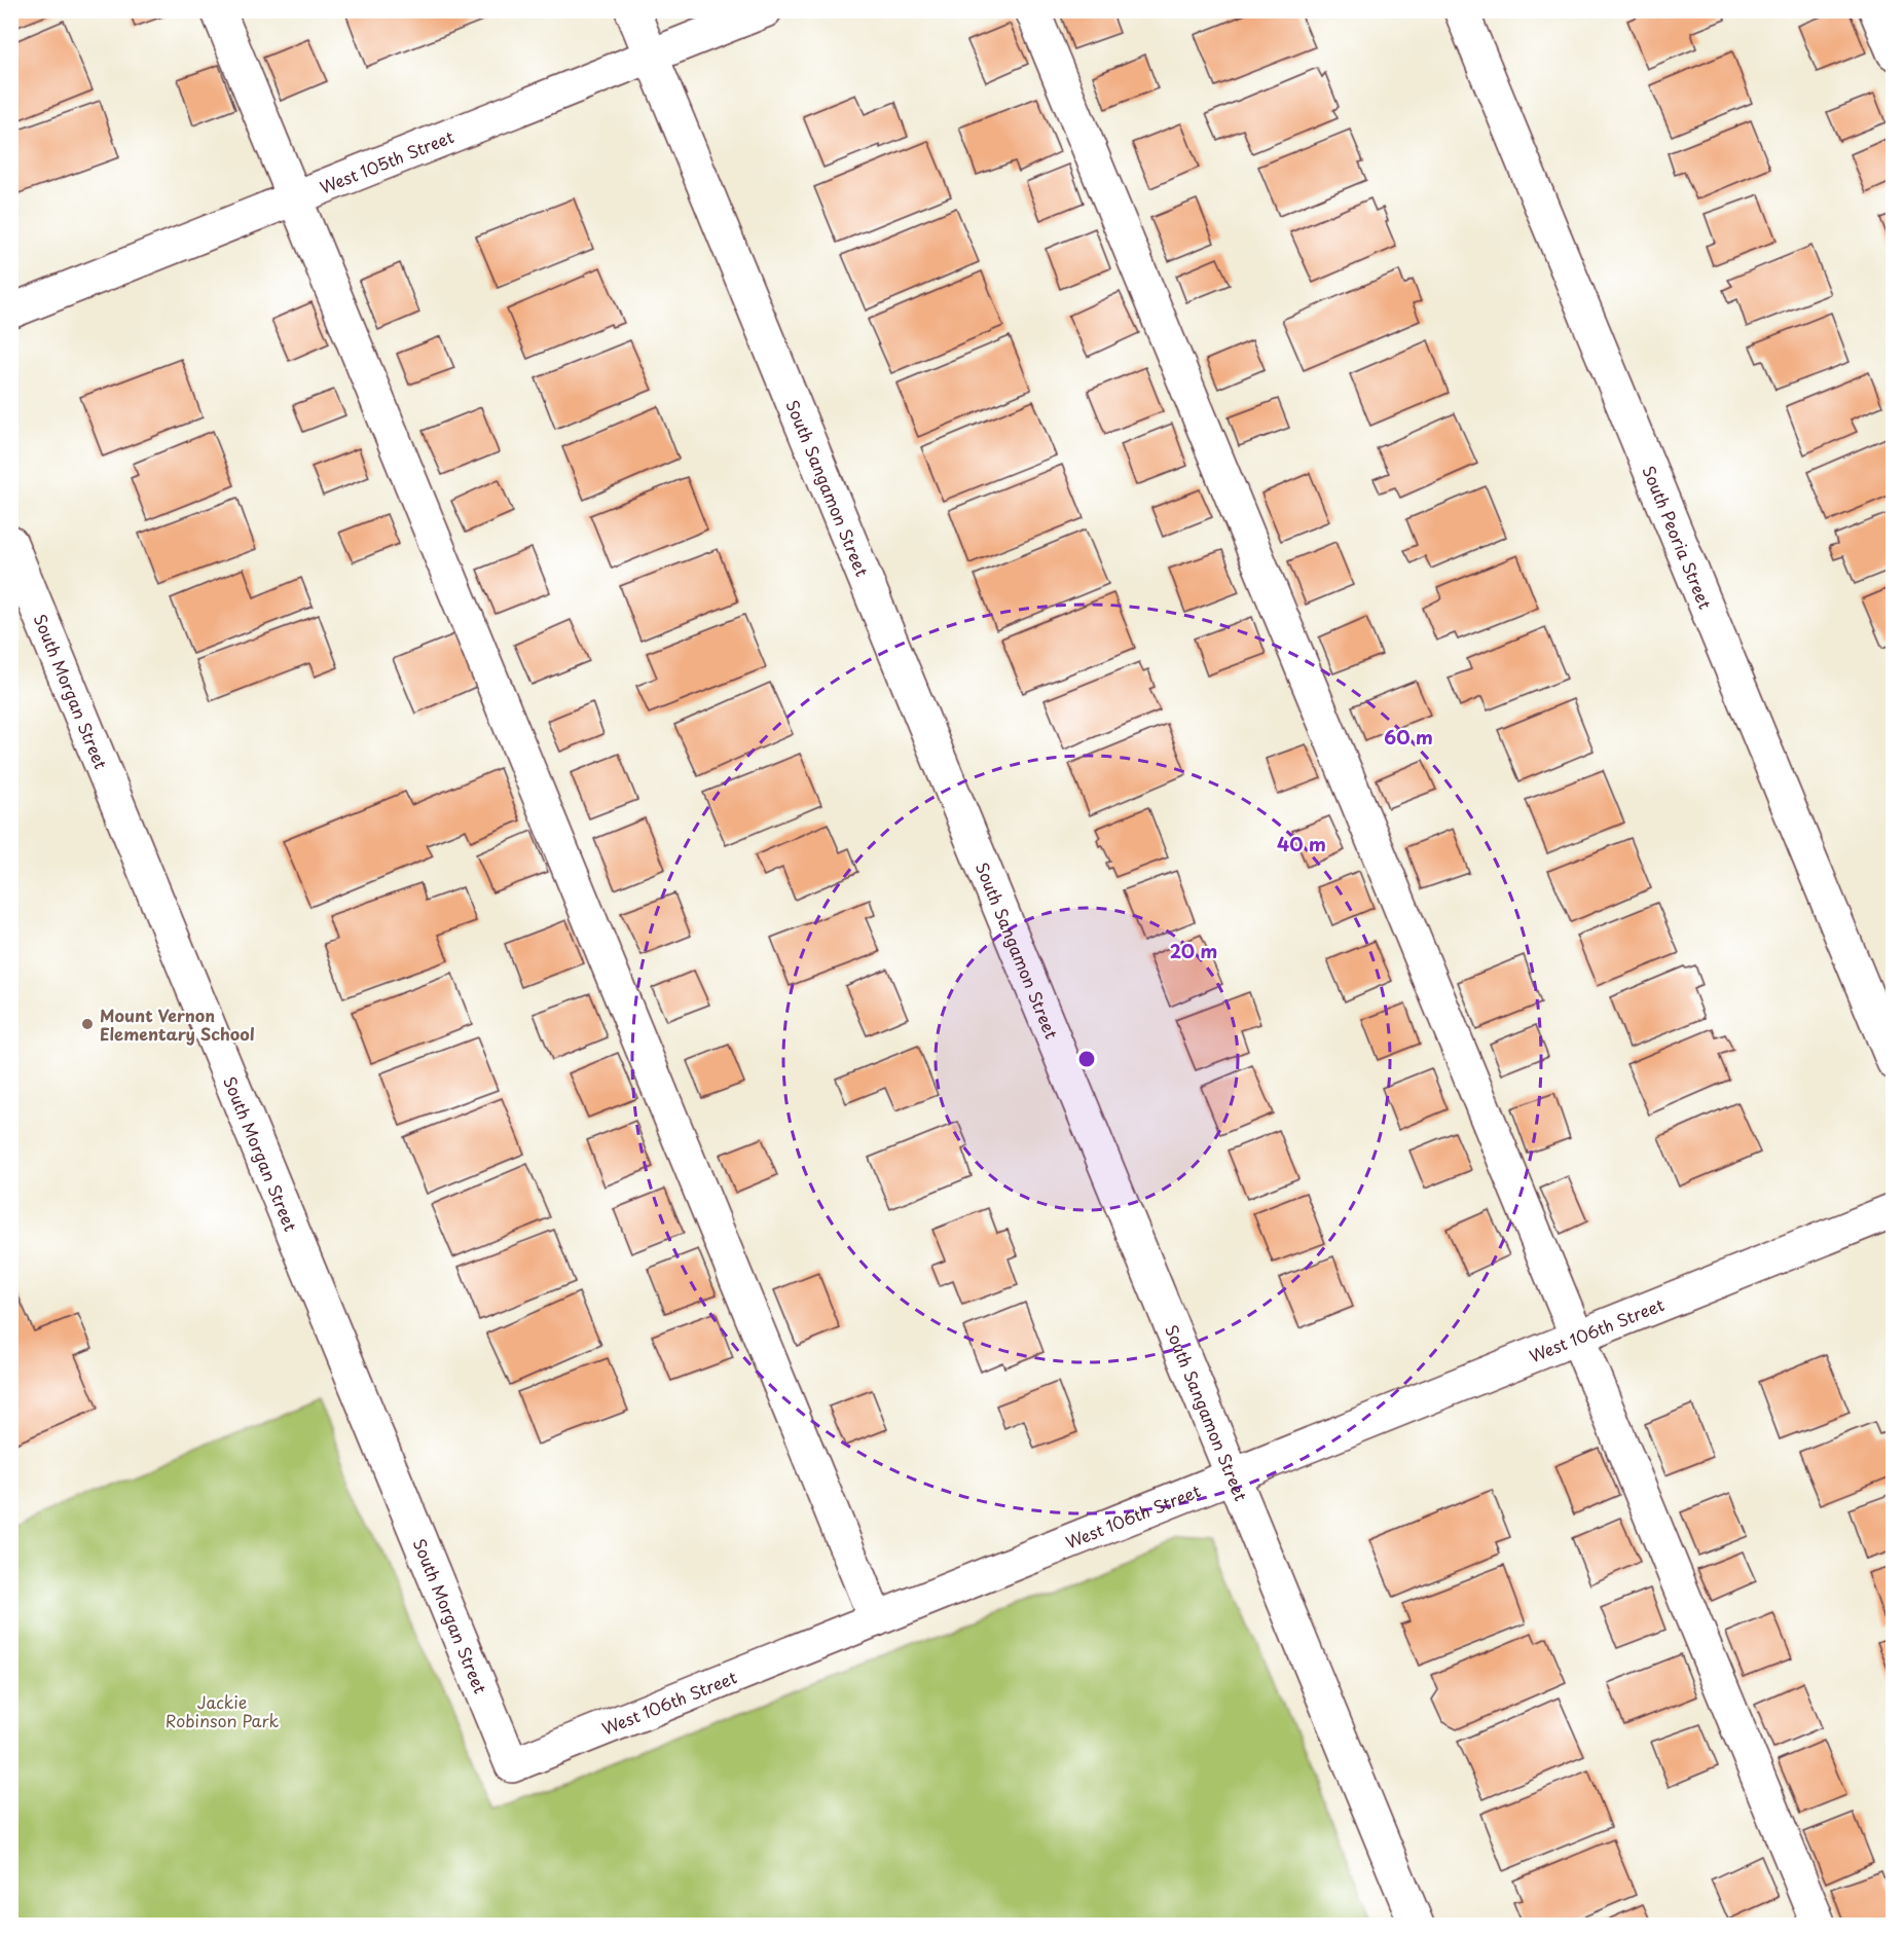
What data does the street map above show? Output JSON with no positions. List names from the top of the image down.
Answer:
{
  "streets": {
    "street": [
      "West 105th Street",
      "South Sangamon Street",
      "South Peoria Street",
      "South Morgan Street",
      "West 106th Street"
    ]
  },
  "crossings": [
    ["West 105th Street", "South Sangamon Street"],
    ["South Sangamon Street", "West 106th Street"],
    ["South Morgan Street", "West 106th Street"]
  ],
  "parks": ["Jackie Robinson Park"],
  "places": ["Mount Vernon Elementary School"],
  "rings": ["60 m", "40 m", "20 m"]
}
